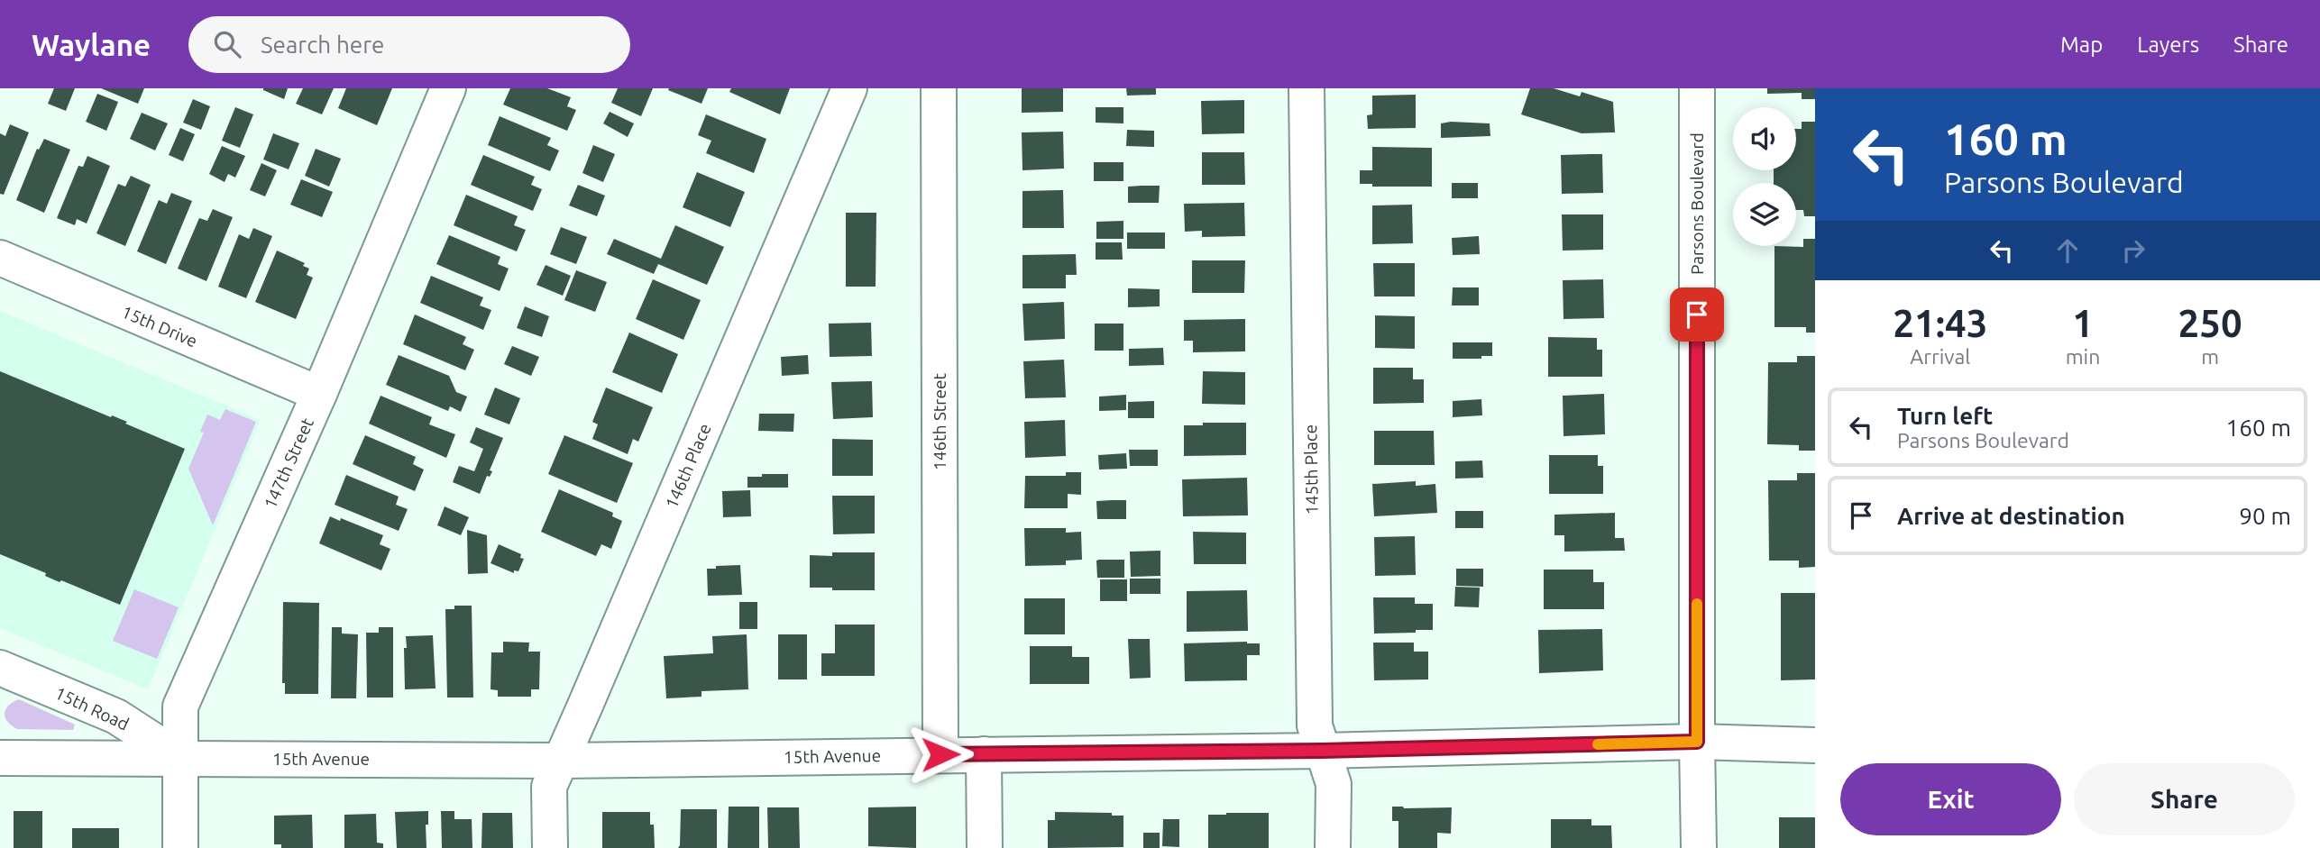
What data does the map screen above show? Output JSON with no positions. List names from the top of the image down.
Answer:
{
  "streets": {
    "street": [
      "Parsons Boulevard",
      "15th Drive",
      "146th Street",
      "147th Street",
      "146th Place",
      "145th Place",
      "15th Road",
      "15th Avenue"
    ]
  },
  "crossings": [
    ["Parsons Boulevard", "15th Avenue"],
    ["15th Drive", "147th Street"],
    ["146th Street", "15th Avenue"],
    ["147th Street", "15th Road"],
    ["147th Street", "15th Avenue"],
    ["146th Place", "15th Avenue"],
    ["145th Place", "15th Avenue"],
    ["15th Road", "15th Avenue"]
  ],
  "page": {
    "header": "Waylane",
    "search": "Search here",
    "nav": ["Map", "Layers", "Share"],
    "turn": ["160 m", "Parsons Boulevard"],
    "eta": [
      "21:43",
      "Arrival",
      "1",
      "min",
      "250",
      "m"
    ],
    "list": [
      {
        "name": "Turn left",
        "note": "Parsons Boulevard",
        "value": "160 m"
      },
      {
        "name": "Arrive at destination",
        "value": "90 m"
      }
    ],
    "buttons": ["Exit", "Share"]
  }
}
